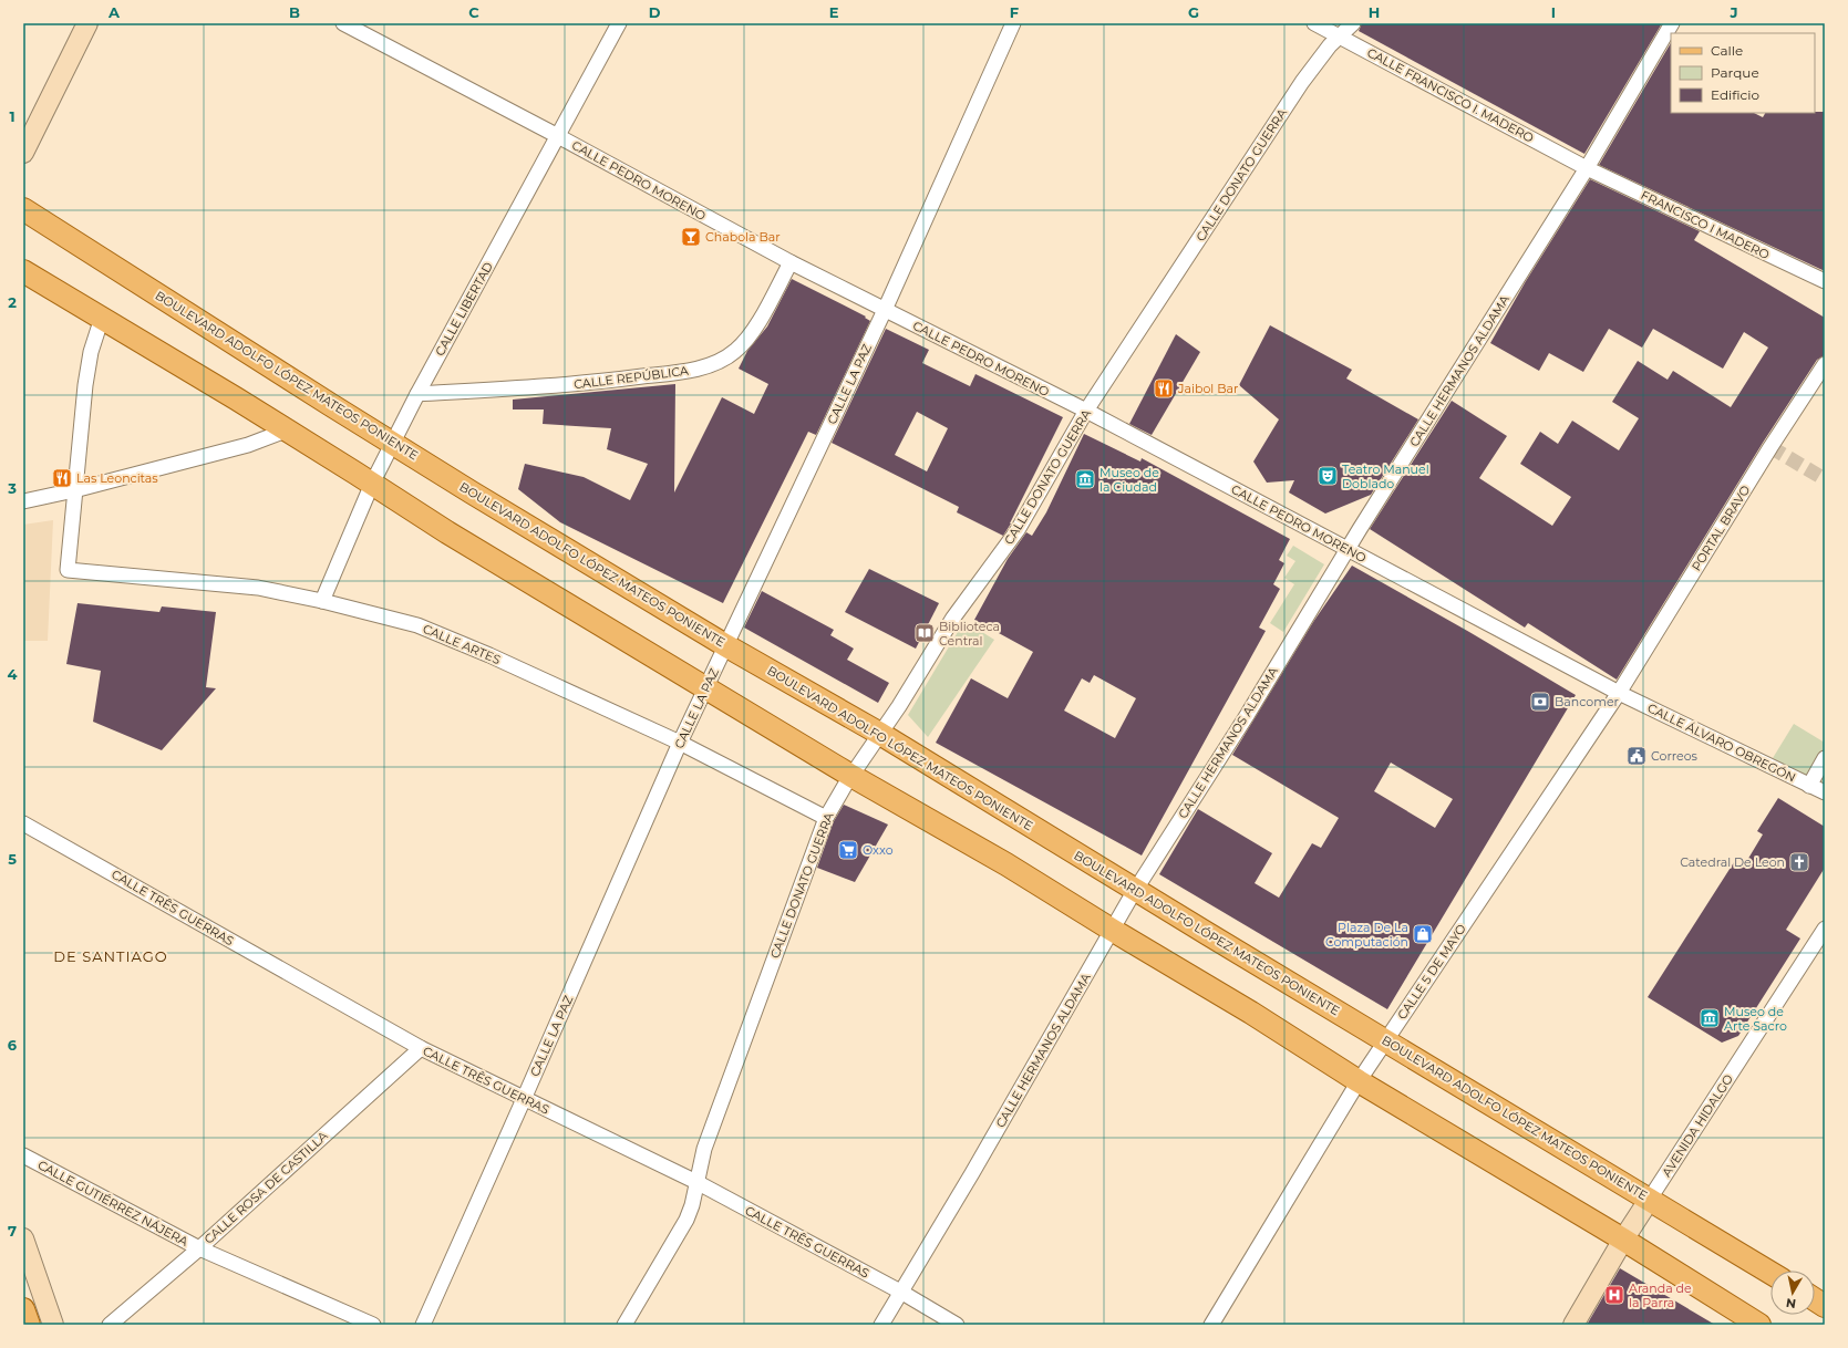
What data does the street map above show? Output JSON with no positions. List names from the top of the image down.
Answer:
{
  "streets": {
    "main road": ["BOULEVARD ADOLFO LÓPEZ MATEOS PONIENTE"],
    "street": [
      "CALLE FRANCISCO I. MADERO",
      "CALLE DONATO GUERRA",
      "CALLE PEDRO MORENO",
      "FRANCISCO I MADERO",
      "CALLE LIBERTAD",
      "CALLE HERMANOS ALDAMA",
      "CALLE REPÚBLICA",
      "CALLE LA PAZ",
      "PORTAL BRAVO",
      "CALLE ARTES",
      "CALLE ÁLVARO OBREGÓN",
      "CALLE TRÊS GUERRAS",
      "CALLE 5 DE MAYO",
      "AVENIDA HIDALGO",
      "CALLE ROSA DE CASTILLA",
      "CALLE GUTIÉRREZ NÁJERA"
    ]
  },
  "crossings": [
    ["CALLE FRANCISCO I. MADERO", "CALLE DONATO GUERRA"],
    ["CALLE FRANCISCO I. MADERO", "FRANCISCO I MADERO"],
    ["CALLE FRANCISCO I. MADERO", "CALLE HERMANOS ALDAMA"],
    ["CALLE DONATO GUERRA", "CALLE PEDRO MORENO"],
    ["CALLE DONATO GUERRA", "BOULEVARD ADOLFO LÓPEZ MATEOS PONIENTE"],
    ["CALLE DONATO GUERRA", "CALLE ARTES"],
    ["CALLE DONATO GUERRA", "CALLE TRÊS GUERRAS"],
    ["CALLE PEDRO MORENO", "CALLE LIBERTAD"],
    ["CALLE PEDRO MORENO", "CALLE HERMANOS ALDAMA"],
    ["CALLE PEDRO MORENO", "CALLE REPÚBLICA"],
    ["CALLE PEDRO MORENO", "CALLE LA PAZ"],
    ["CALLE PEDRO MORENO", "PORTAL BRAVO"],
    ["CALLE PEDRO MORENO", "CALLE ÁLVARO OBREGÓN"],
    ["CALLE PEDRO MORENO", "CALLE 5 DE MAYO"],
    ["FRANCISCO I MADERO", "CALLE HERMANOS ALDAMA"],
    ["CALLE LIBERTAD", "BOULEVARD ADOLFO LÓPEZ MATEOS PONIENTE"],
    ["CALLE LIBERTAD", "CALLE REPÚBLICA"],
    ["CALLE LIBERTAD", "CALLE ARTES"],
    ["CALLE HERMANOS ALDAMA", "BOULEVARD ADOLFO LÓPEZ MATEOS PONIENTE"],
    ["CALLE HERMANOS ALDAMA", "CALLE TRÊS GUERRAS"],
    ["BOULEVARD ADOLFO LÓPEZ MATEOS PONIENTE", "CALLE LA PAZ"],
    ["BOULEVARD ADOLFO LÓPEZ MATEOS PONIENTE", "CALLE 5 DE MAYO"],
    ["BOULEVARD ADOLFO LÓPEZ MATEOS PONIENTE", "AVENIDA HIDALGO"],
    ["CALLE LA PAZ", "CALLE ARTES"],
    ["CALLE LA PAZ", "CALLE TRÊS GUERRAS"],
    ["PORTAL BRAVO", "CALLE ÁLVARO OBREGÓN"],
    ["PORTAL BRAVO", "CALLE 5 DE MAYO"],
    ["CALLE ÁLVARO OBREGÓN", "CALLE 5 DE MAYO"],
    ["CALLE TRÊS GUERRAS", "CALLE ROSA DE CASTILLA"],
    ["CALLE ROSA DE CASTILLA", "CALLE GUTIÉRREZ NÁJERA"]
  ],
  "districts": ["DE SANTIAGO"],
  "places": {
    "bar": ["Chabola Bar"],
    "restaurant": ["Jaibol Bar", "Las Leoncitas"],
    "theatre": ["Teatro Manuel Doblado"],
    "museum": ["Museo de la Ciudad", "Museo de Arte Sacro"],
    "library": ["Biblioteca Central"],
    "bank": ["Bancomer"],
    "public building": ["Correos"],
    "supermarket": ["Oxxo"],
    "church": ["Catedral De Leon"],
    "shop": ["Plaza De La Computación"],
    "hospital": ["Aranda de la Parra"]
  },
  "legend": ["Calle", "Parque", "Edificio"],
  "north": "bottom",
  "grid": {
    "columns": [
      "A",
      "B",
      "C",
      "D",
      "E",
      "F",
      "G",
      "H",
      "I",
      "J"
    ],
    "rows": [
      "1",
      "2",
      "3",
      "4",
      "5",
      "6",
      "7"
    ]
  }
}
